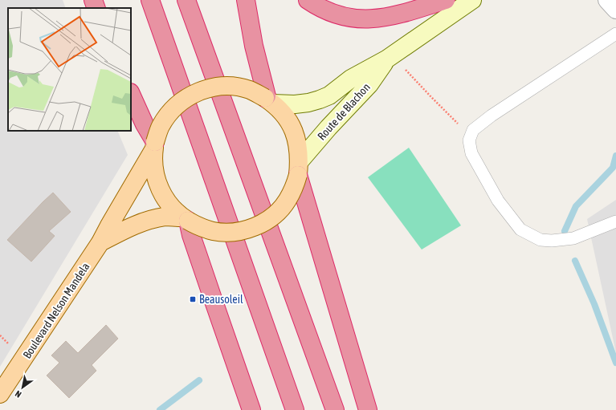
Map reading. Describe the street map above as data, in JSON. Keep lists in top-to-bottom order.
{
  "streets": {
    "main road": ["Boulevard Nelson Mandela"],
    "street": ["Route de Blachon"]
  },
  "places": {
    "transit": ["Beausoleil"]
  },
  "north": "bottom left"
}
